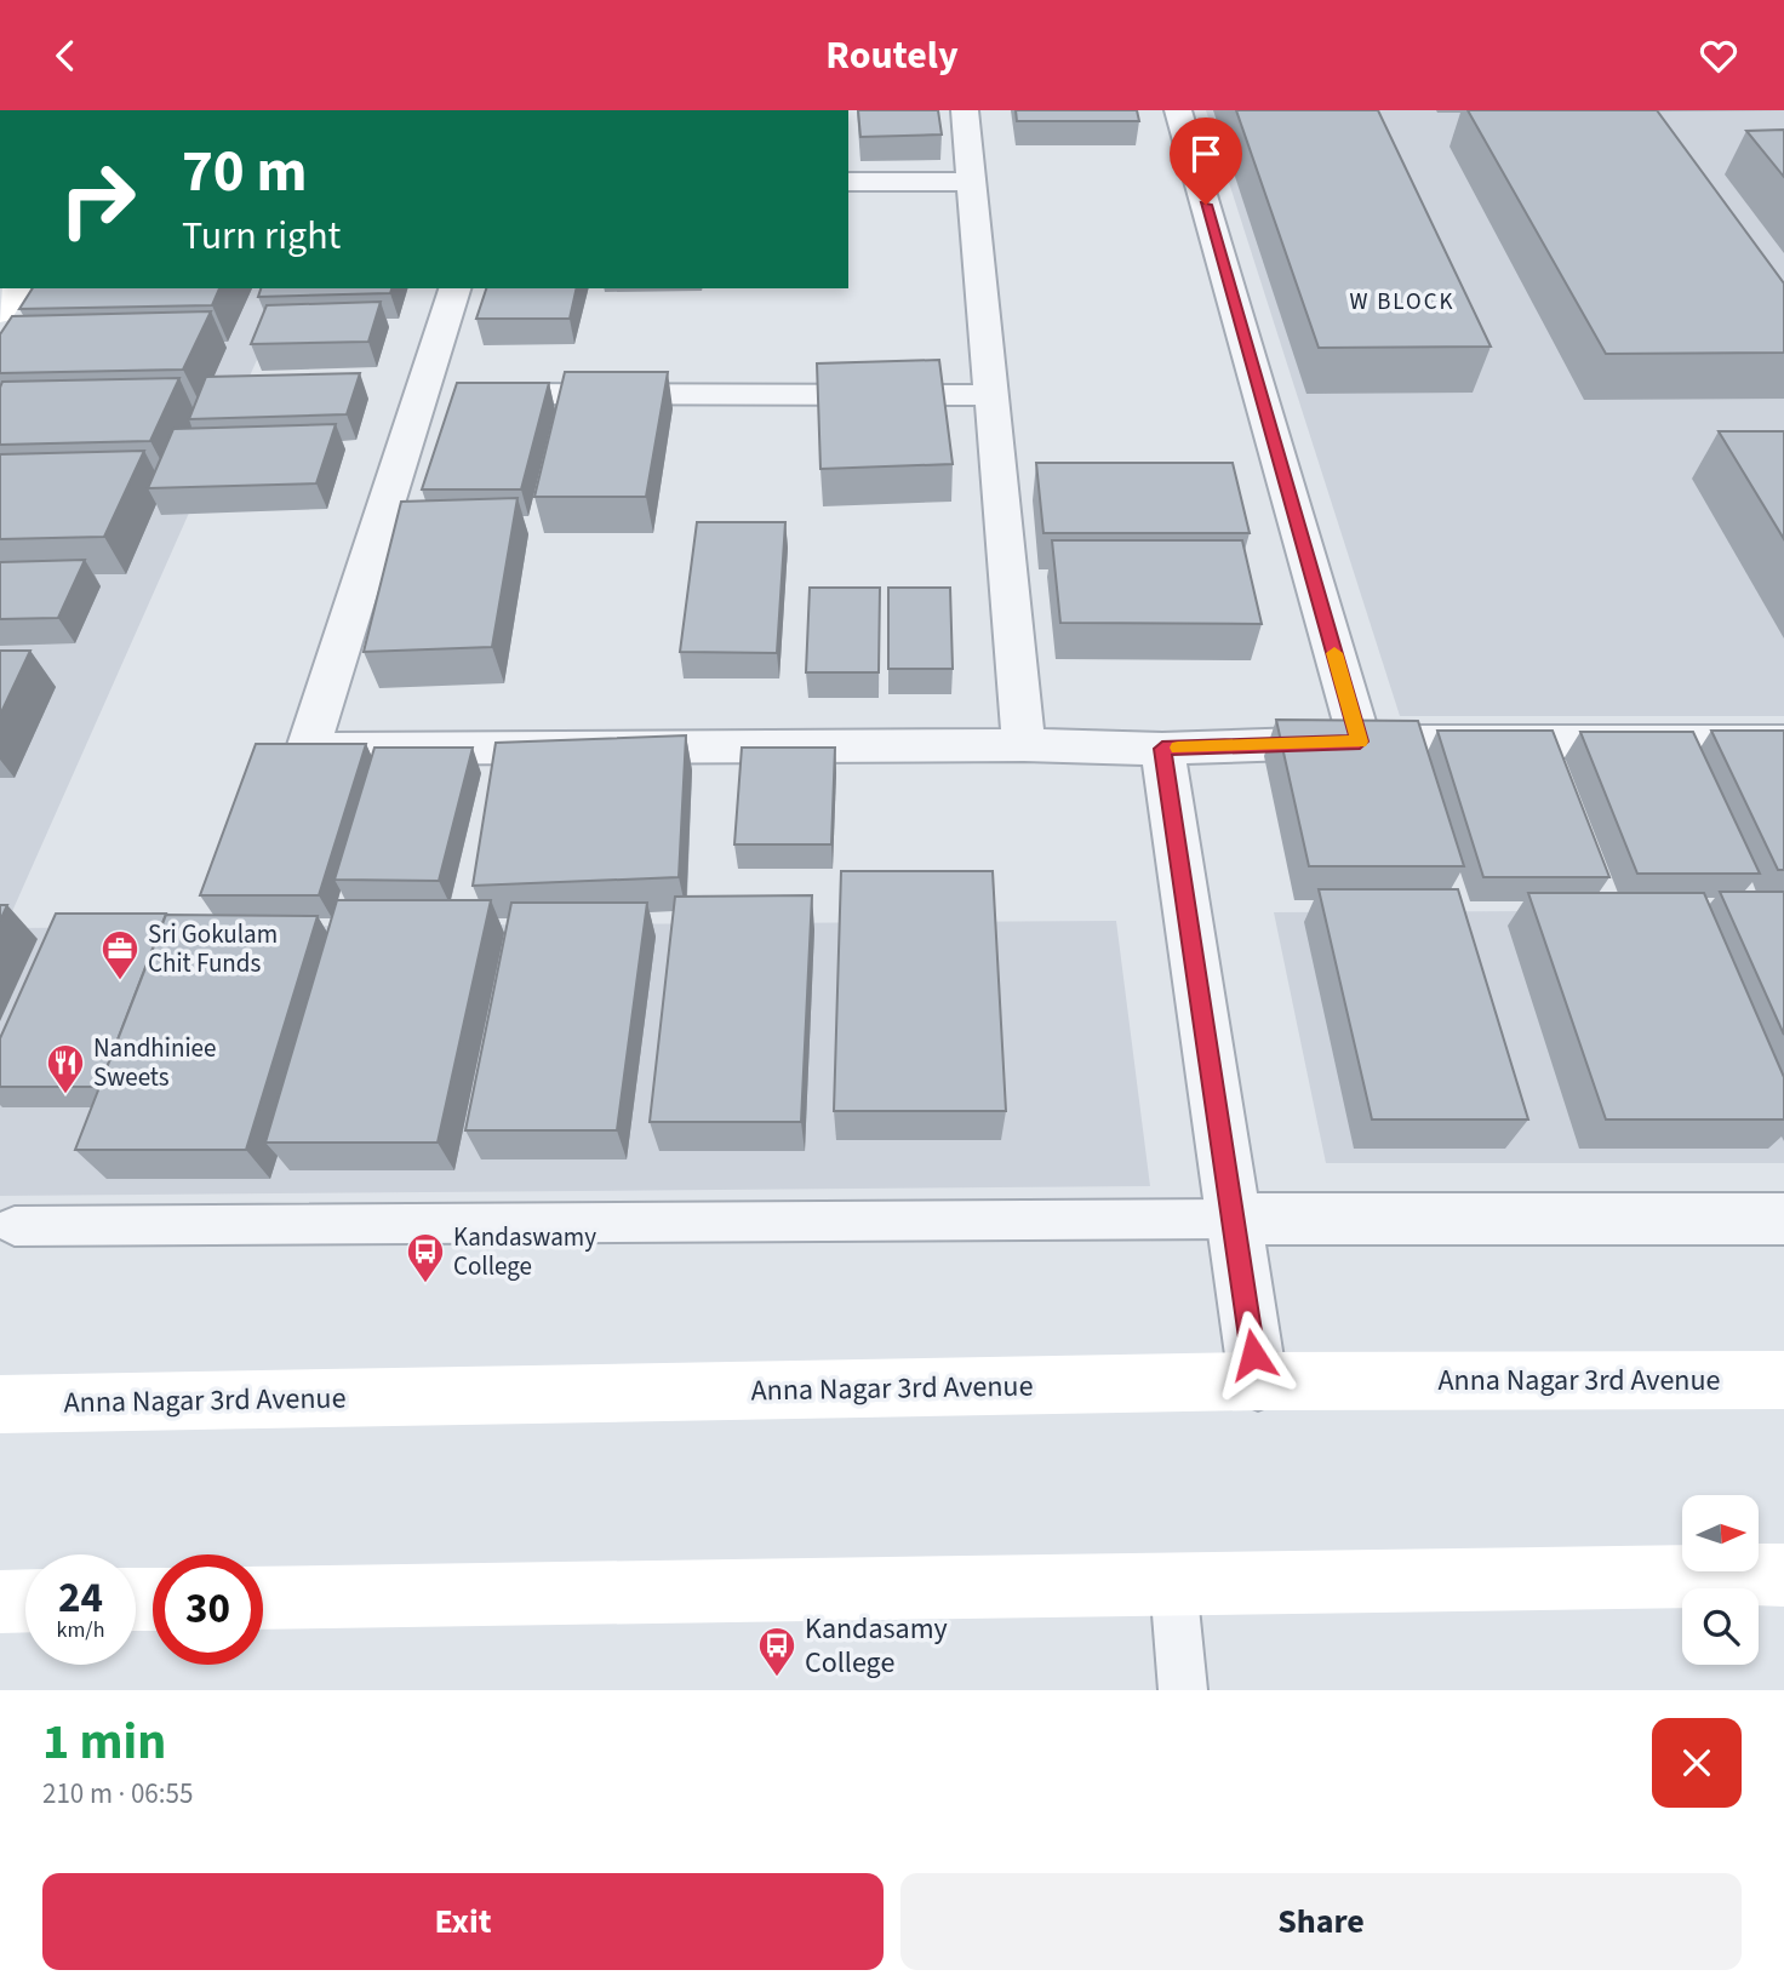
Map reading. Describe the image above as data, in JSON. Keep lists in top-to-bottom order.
{
  "streets": {
    "main road": ["Anna Nagar 3rd Avenue"]
  },
  "districts": ["W BLOCK"],
  "places": {
    "office": ["Sri Gokulam Chit Funds"],
    "restaurant": ["Nandhiniee Sweets"],
    "bus stop": ["Kandaswamy College", "Kandasamy College"]
  },
  "north": "right",
  "page": {
    "header": "Routely",
    "turn": ["70 m", "Turn right"],
    "speed": "24 km/h",
    "limit": "30",
    "heading": ["1 min", "210 m · 06:55"],
    "buttons": ["Exit", "Share"]
  }
}
